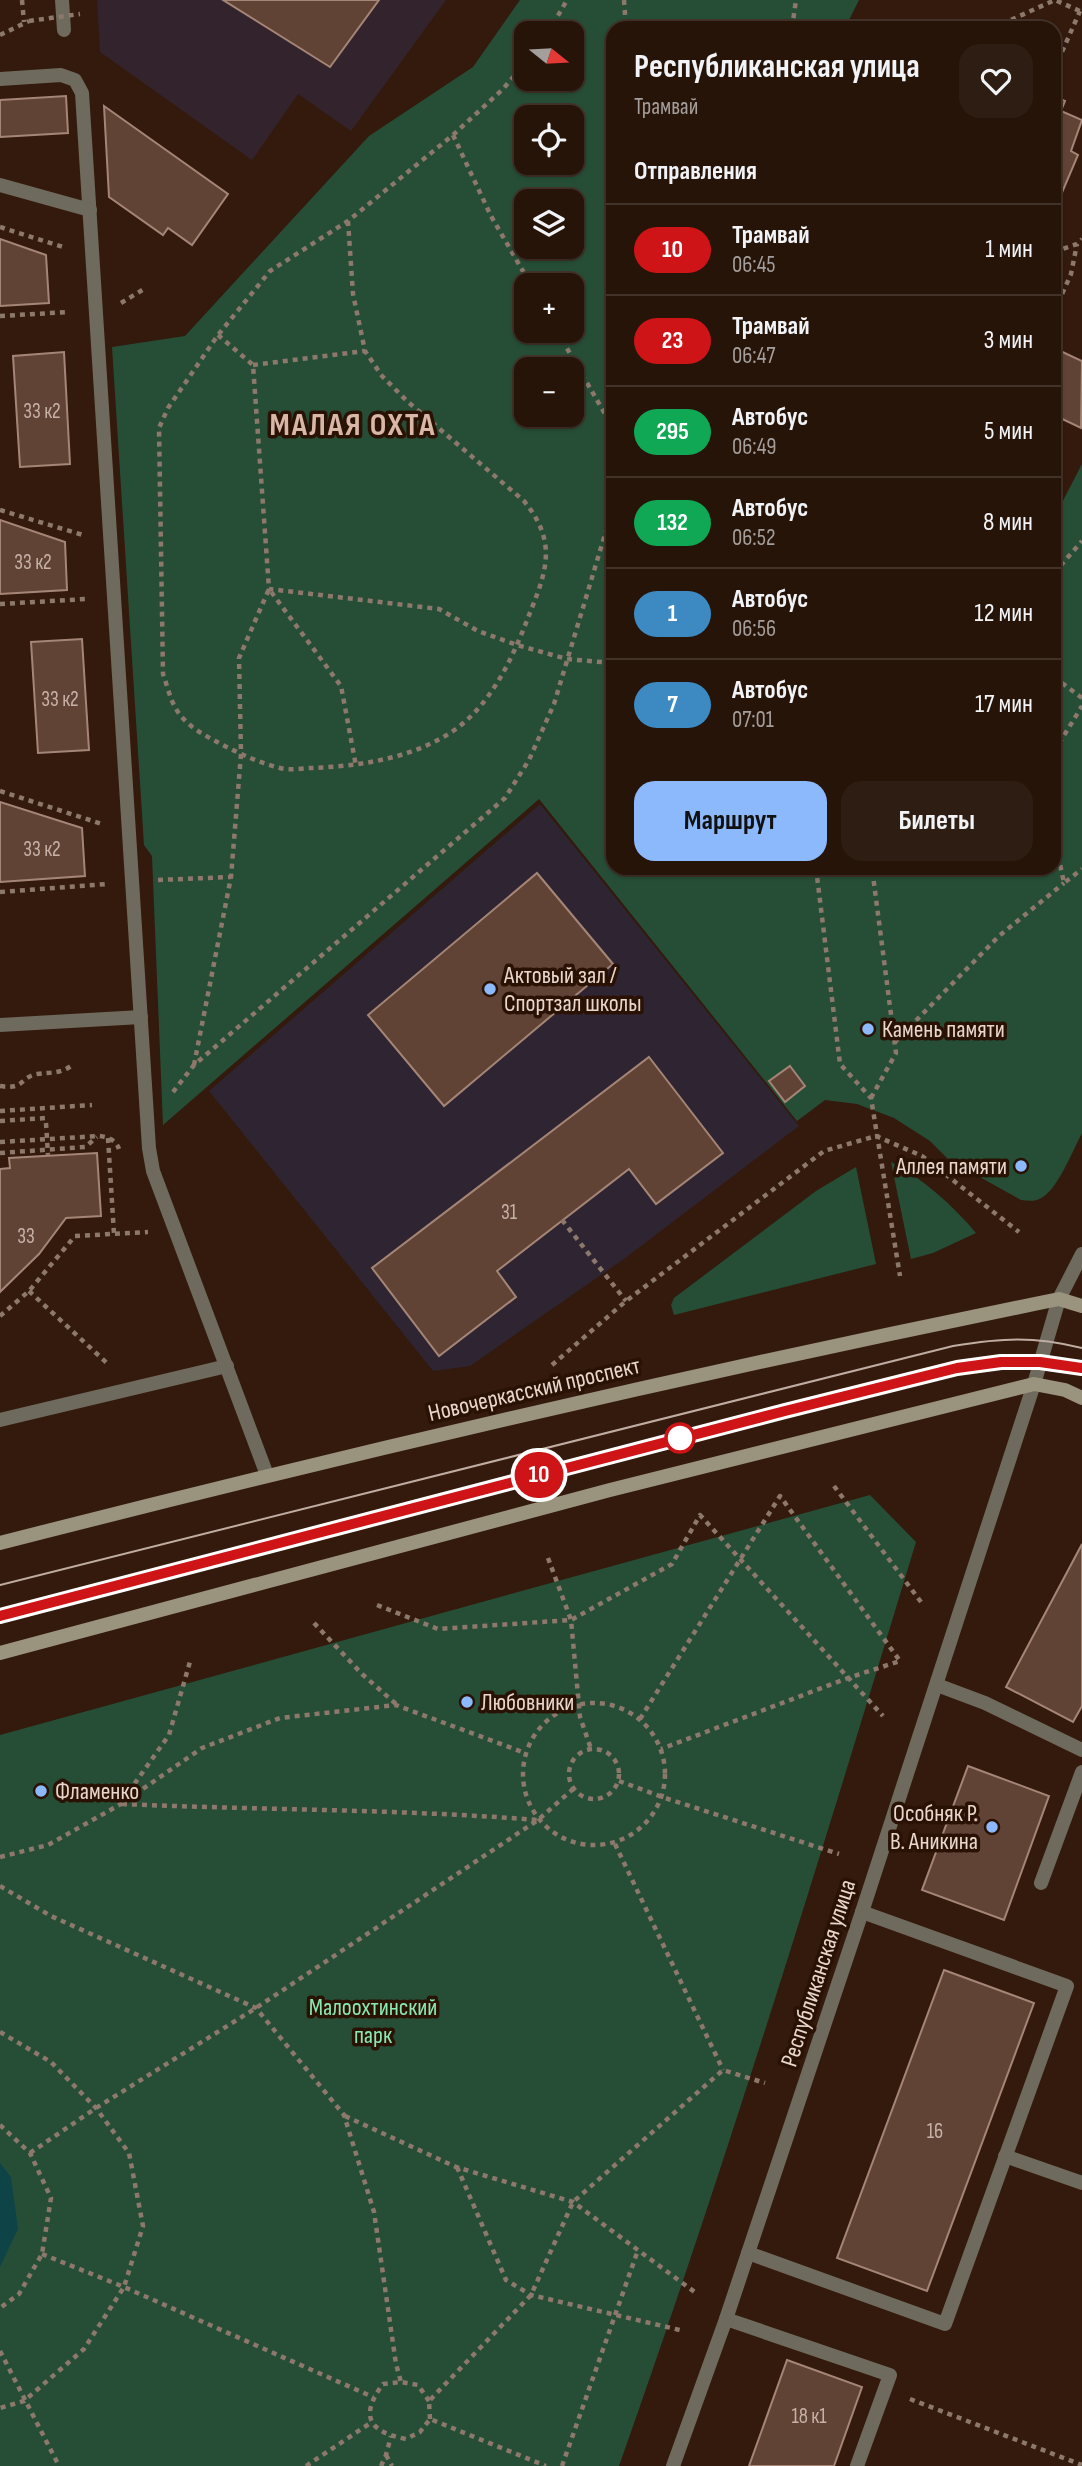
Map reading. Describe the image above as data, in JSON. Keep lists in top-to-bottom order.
{
  "streets": {
    "main road": ["Новочеркасский проспект"],
    "street": ["Республиканская улица"]
  },
  "crossings": [
    ["Новочеркасский проспект", "Республиканская улица"]
  ],
  "districts": ["МАЛАЯ ОХТА"],
  "parks": ["Малоохтинский парк"],
  "places": [
    "Актовый зал / Спортзал школы",
    "Камень памяти",
    "Аллея памяти",
    "Любовники",
    "Фламенко",
    "Особняк Р. В. Аникина"
  ],
  "lines": ["tram line 10"],
  "house_numbers": [
    "33 к2",
    "33 к2",
    "33 к2",
    "33 к2",
    "31",
    "33",
    "16",
    "18 к1"
  ],
  "north": "right",
  "page": {
    "on_map": "10",
    "map_buttons": ["+", "−"],
    "heading": [
      ["Республиканская улица", "Трамвай"],
      "Отправления"
    ],
    "list": [
      {
        "mark": "10",
        "name": "Трамвай",
        "note": "06:45",
        "value": "1 мин"
      },
      {
        "mark": "23",
        "name": "Трамвай",
        "note": "06:47",
        "value": "3 мин"
      },
      {
        "mark": "295",
        "name": "Автобус",
        "note": "06:49",
        "value": "5 мин"
      },
      {
        "mark": "132",
        "name": "Автобус",
        "note": "06:52",
        "value": "8 мин"
      },
      {
        "mark": "1",
        "name": "Автобус",
        "note": "06:56",
        "value": "12 мин"
      },
      {
        "mark": "7",
        "name": "Автобус",
        "note": "07:01",
        "value": "17 мин"
      }
    ],
    "buttons": ["Маршрут", "Билеты"]
  }
}
